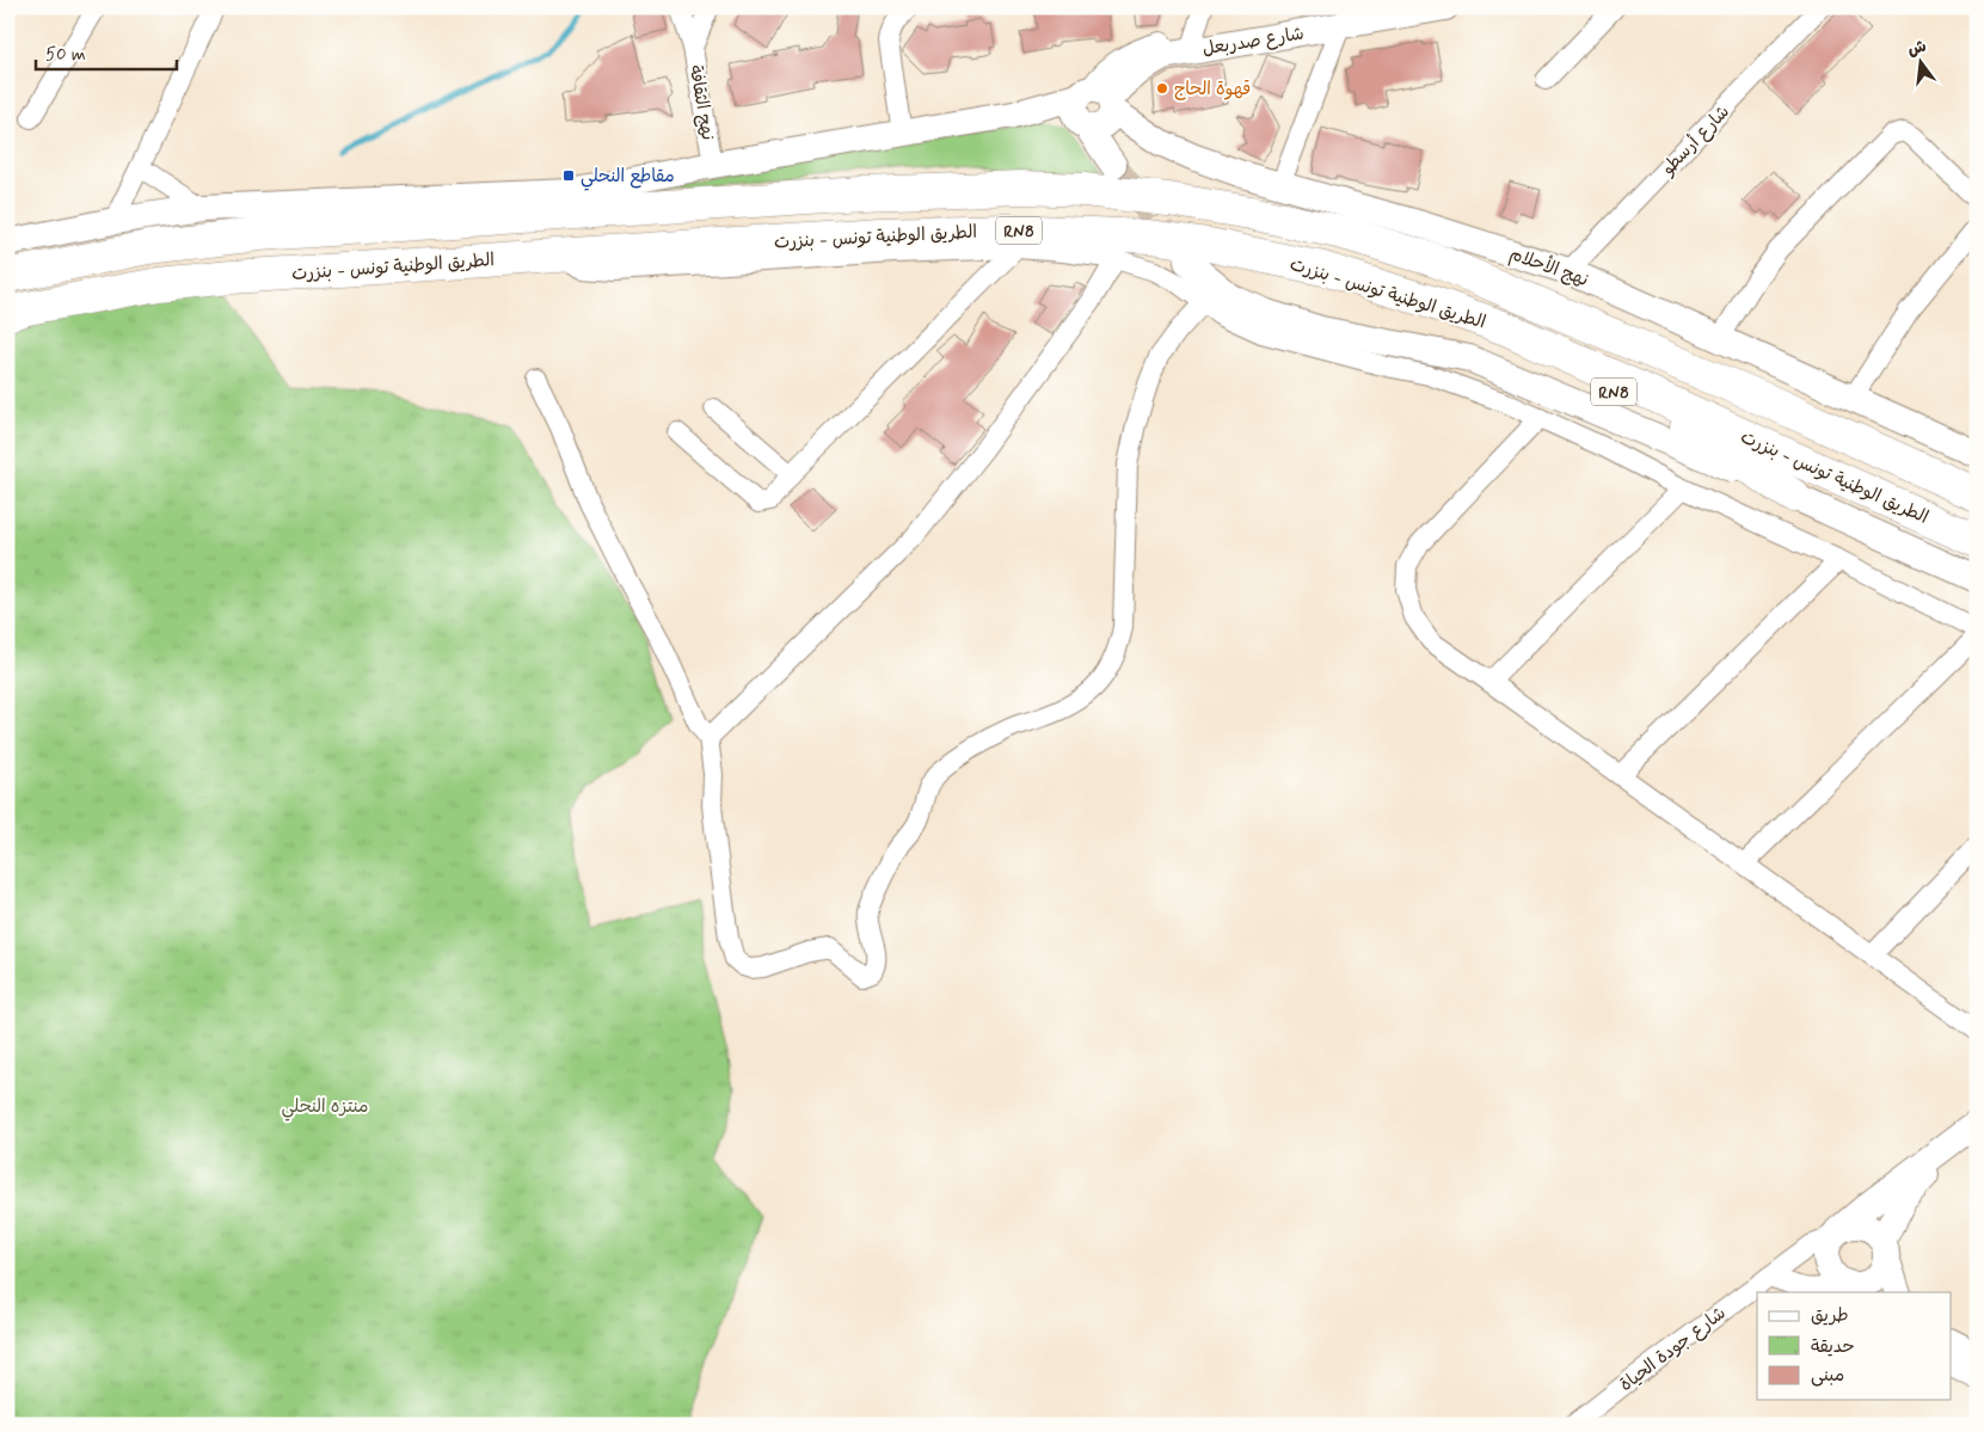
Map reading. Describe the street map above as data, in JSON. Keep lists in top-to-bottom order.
{
  "streets": {
    "highway": ["RN8", "الطريق الوطنية تونس - بنزرت"],
    "street": [
      "شارع صدربعل",
      "نهج الثقافة",
      "شارع أرسطو",
      "نهج الأحلام",
      "شارع جودة الحياة"
    ]
  },
  "crossings": [
    ["شارع صدربعل", "نهج الأحلام"],
    ["شارع أرسطو", "نهج الأحلام"],
    ["RN8", "الطريق الوطنية تونس - بنزرت"]
  ],
  "parks": ["منتزه النحلي"],
  "places": {
    "other": ["قهوة الحاج"],
    "transit": ["مقاطع النحلي"]
  },
  "legend": ["طريق", "حديقة", "مبنى"],
  "scale_bar": "50 m",
  "north": "top"
}
